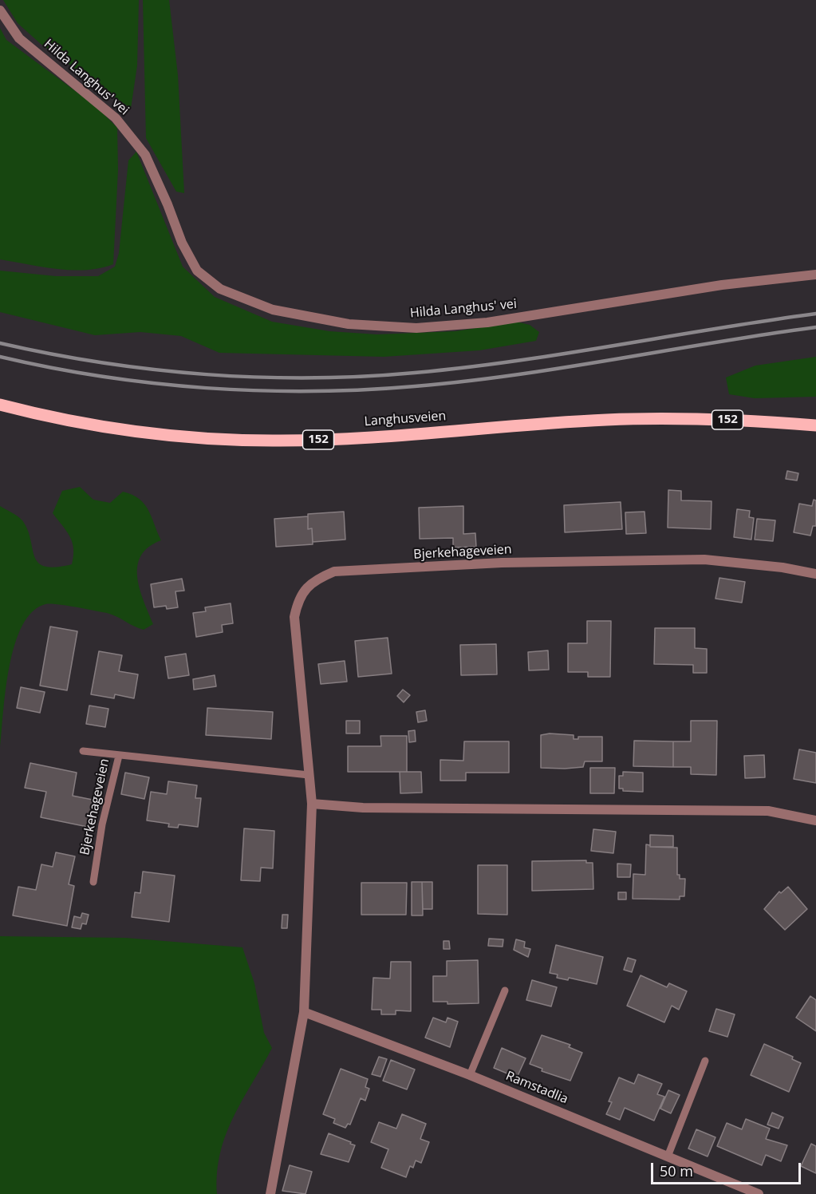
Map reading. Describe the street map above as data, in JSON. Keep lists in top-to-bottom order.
{
  "streets": {
    "main road": ["Langhusveien", "152"],
    "street": ["Hilda Langhus' vei", "Bjerkehageveien", "Ramstadlia"]
  },
  "crossings": [
    ["Bjerkehageveien", "Ramstadlia"]
  ],
  "scale_bar": "50 m"
}
